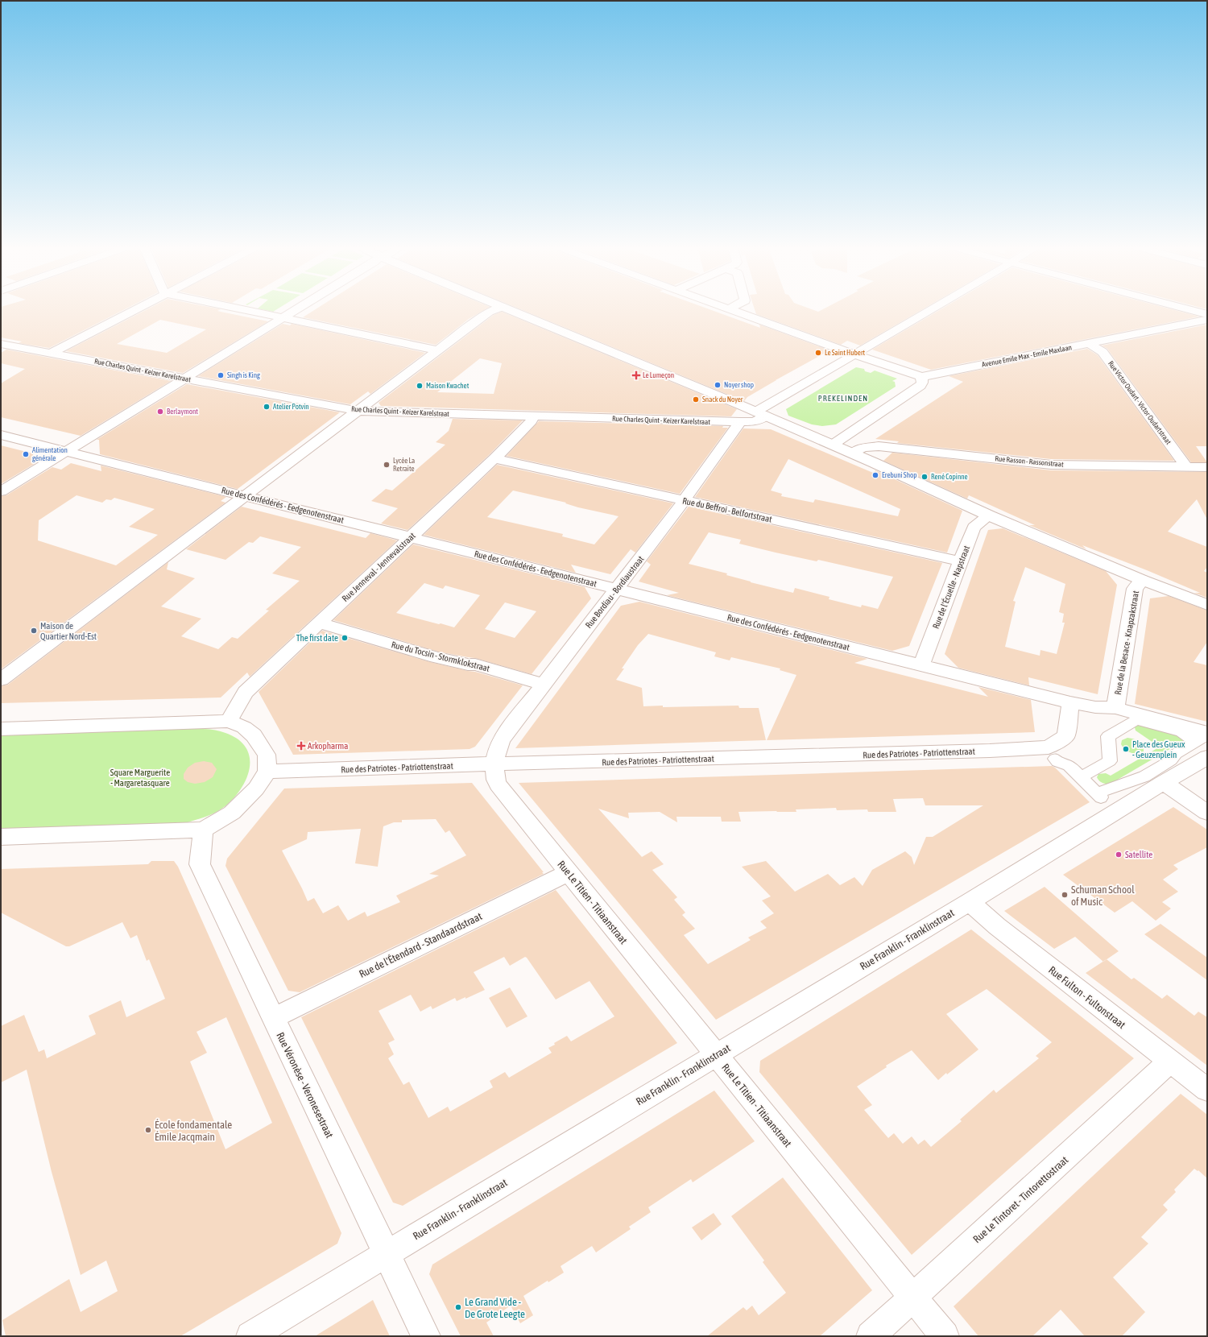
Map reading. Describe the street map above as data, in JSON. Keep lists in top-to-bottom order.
{
  "streets": {
    "street": [
      "Avenue Emile Max - Emile Maxlaan",
      "Rue Charles Quint - Keizer Karelstraat",
      "Rue Victor Oudart - Victor Oudartstraat",
      "Rue Rasson - Rassonstraat",
      "Rue des Confédérés - Eedgenotenstraat",
      "Rue du Beffroi - Belfortstraat",
      "Rue Jenneval - Jennevalstraat",
      "Rue de l'Écuelle - Napstraat",
      "Rue Bordiau - Bordiaustraat",
      "Rue de la Besace - Knapzakstraat",
      "Rue du Tocsin - Stormklokstraat",
      "Rue des Patriotes - Patriottenstraat",
      "Rue Le Titien - Titiaanstraat",
      "Rue Franklin - Franklinstraat",
      "Rue de l'Étendard - Standaardstraat",
      "Rue Fulton - Fultonstraat",
      "Rue Véronèse - Veronesestraat",
      "Rue Le Tintoret - Tintorettostraat"
    ]
  },
  "crossings": [
    ["Avenue Emile Max - Emile Maxlaan", "Rue Victor Oudart - Victor Oudartstraat"],
    ["Rue Charles Quint - Keizer Karelstraat", "Rue Jenneval - Jennevalstraat"],
    ["Rue Charles Quint - Keizer Karelstraat", "Rue Bordiau - Bordiaustraat"],
    ["Rue Victor Oudart - Victor Oudartstraat", "Rue Rasson - Rassonstraat"],
    ["Rue des Confédérés - Eedgenotenstraat", "Rue Jenneval - Jennevalstraat"],
    ["Rue des Confédérés - Eedgenotenstraat", "Rue de l'Écuelle - Napstraat"],
    ["Rue des Confédérés - Eedgenotenstraat", "Rue Bordiau - Bordiaustraat"],
    ["Rue du Beffroi - Belfortstraat", "Rue Jenneval - Jennevalstraat"],
    ["Rue du Beffroi - Belfortstraat", "Rue de l'Écuelle - Napstraat"],
    ["Rue du Beffroi - Belfortstraat", "Rue Bordiau - Bordiaustraat"],
    ["Rue Jenneval - Jennevalstraat", "Rue du Tocsin - Stormklokstraat"],
    ["Rue Bordiau - Bordiaustraat", "Rue du Tocsin - Stormklokstraat"],
    ["Rue Bordiau - Bordiaustraat", "Rue des Patriotes - Patriottenstraat"],
    ["Rue Bordiau - Bordiaustraat", "Rue Le Titien - Titiaanstraat"],
    ["Rue des Patriotes - Patriottenstraat", "Rue Le Titien - Titiaanstraat"],
    ["Rue Le Titien - Titiaanstraat", "Rue Franklin - Franklinstraat"],
    ["Rue Le Titien - Titiaanstraat", "Rue de l'Étendard - Standaardstraat"],
    ["Rue Le Titien - Titiaanstraat", "Rue Le Tintoret - Tintorettostraat"],
    ["Rue Franklin - Franklinstraat", "Rue Fulton - Fultonstraat"],
    ["Rue Franklin - Franklinstraat", "Rue Véronèse - Veronesestraat"],
    ["Rue de l'Étendard - Standaardstraat", "Rue Véronèse - Veronesestraat"],
    ["Rue Fulton - Fultonstraat", "Rue Le Tintoret - Tintorettostraat"]
  ],
  "districts": ["PREKELINDEN"],
  "parks": ["Square Marguerite - Margaretasquare"],
  "places": {
    "other": [
      "Le Saint Hubert",
      "Singh is King",
      "Noyer shop",
      "Maison Kwachet",
      "Snack du Noyer",
      "Atelier Potvin",
      "Berlaymont",
      "Alimentation générale",
      "Lycée La Retraite",
      "Erebuni Shop",
      "René Copinne",
      "Maison de Quartier Nord-Est",
      "The first date",
      "Place des Gueux - Geuzenplein",
      "Satellite",
      "Schuman School of Music",
      "École fondamentale Émile Jacqmain",
      "Le Grand Vide - De Grote Leegte"
    ],
    "health": ["Le Lumeçon", "Arkopharma"]
  }
}
